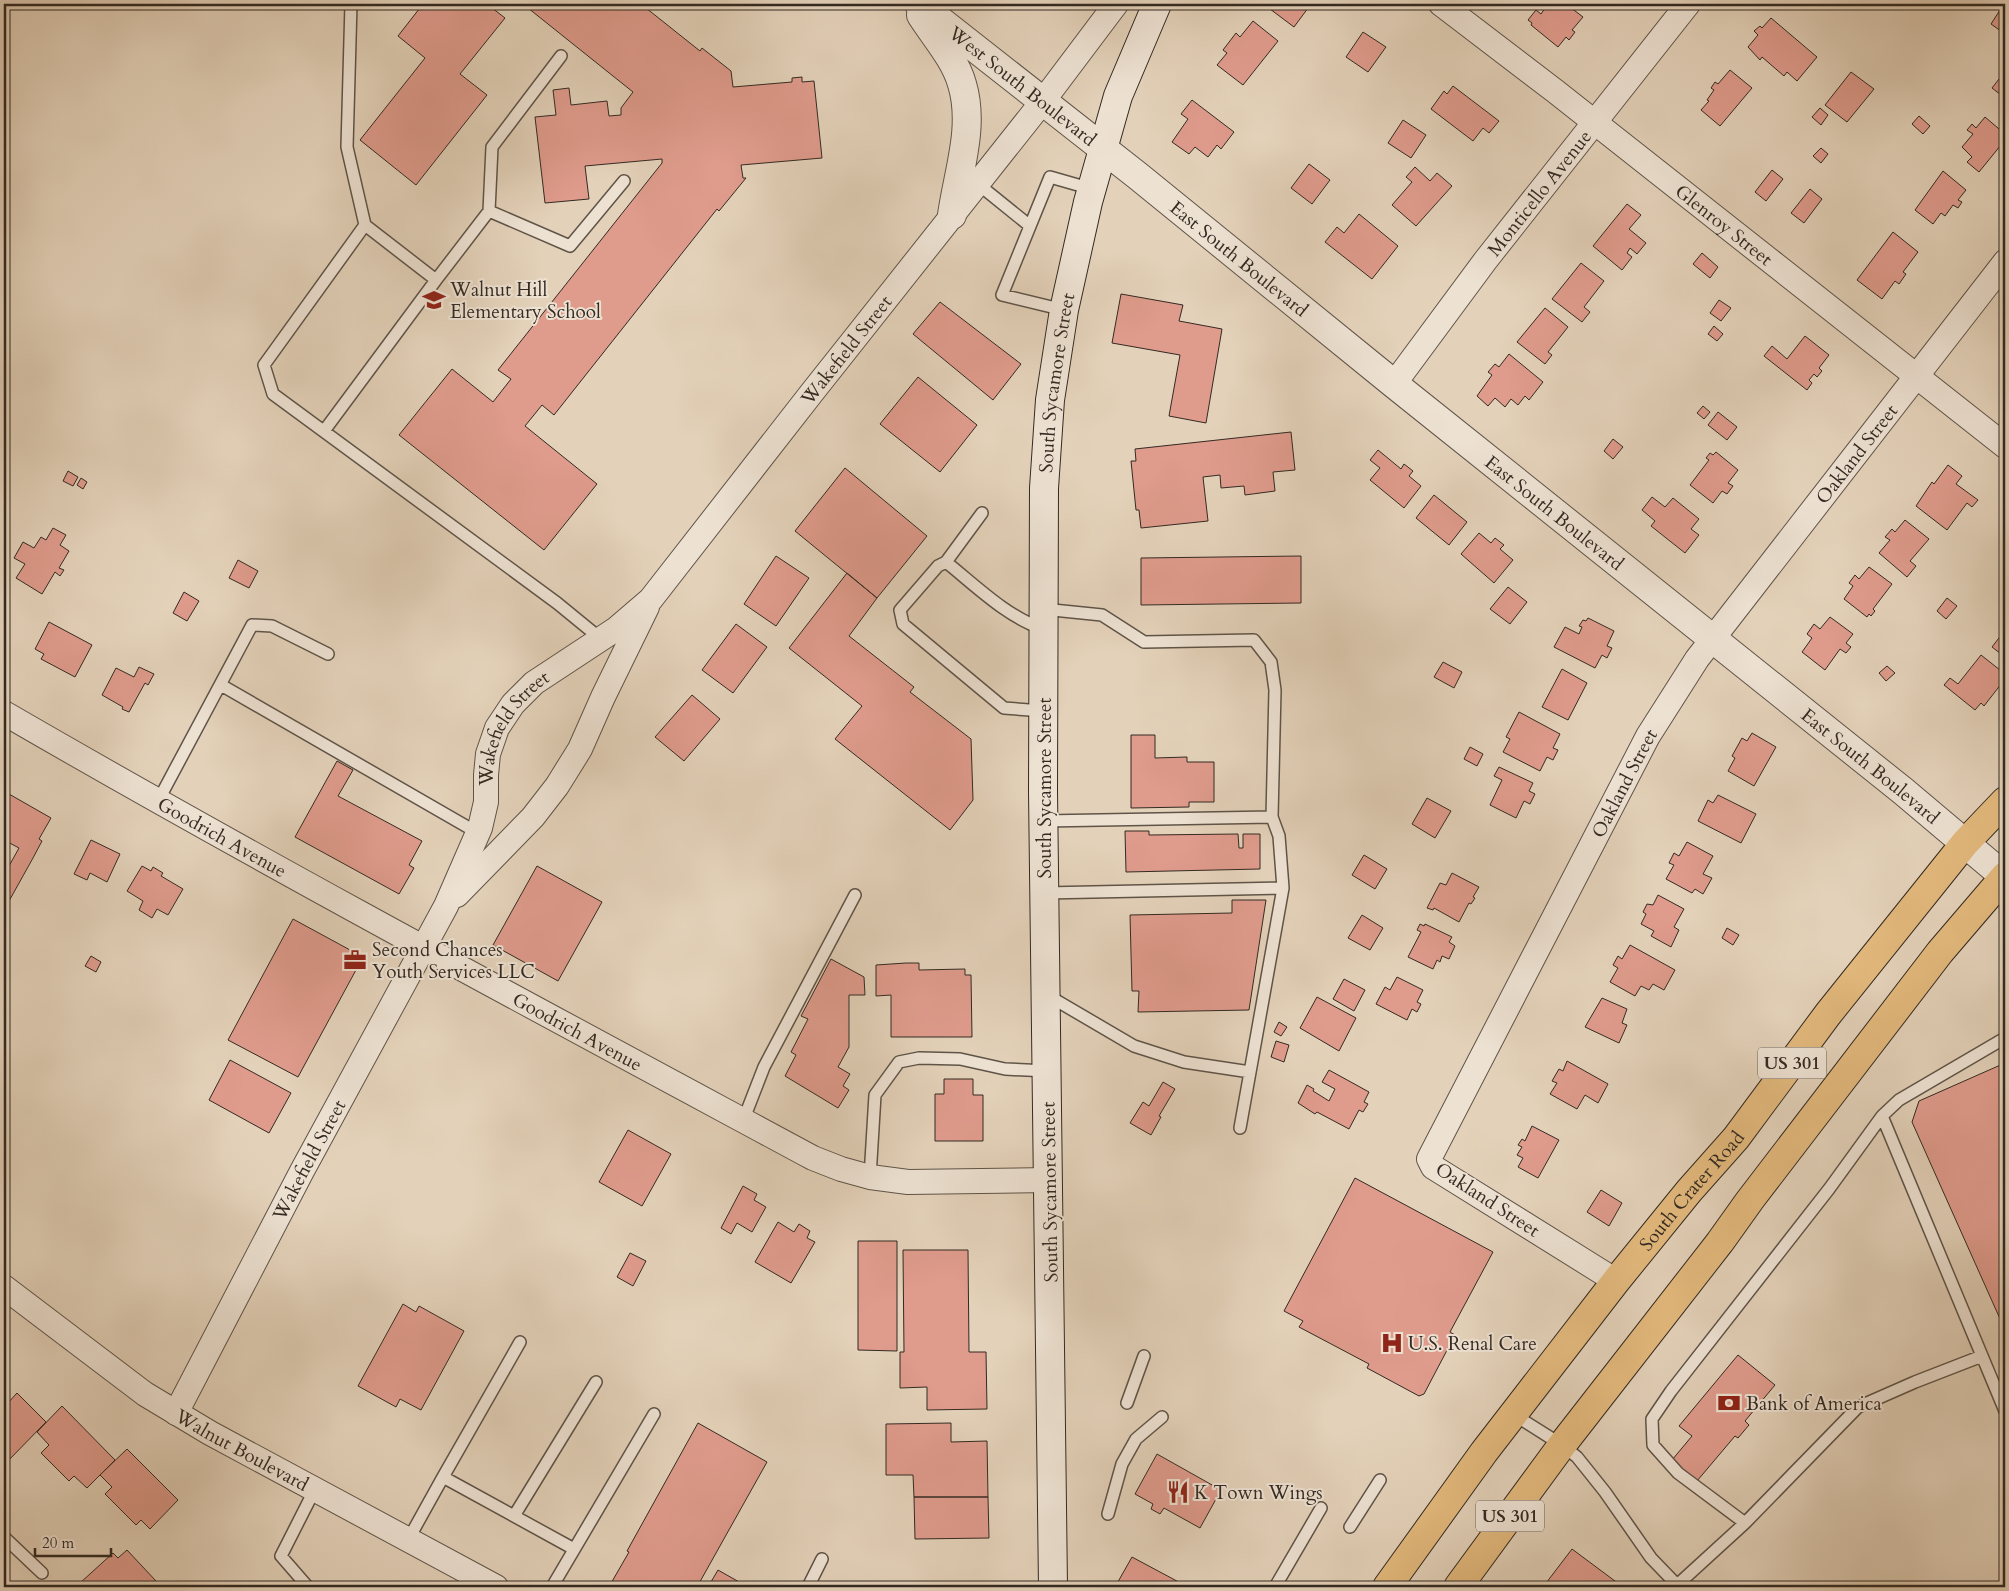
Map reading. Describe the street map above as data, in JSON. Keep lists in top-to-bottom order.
{
  "streets": {
    "main road": ["US 301", "South Crater Road"],
    "street": [
      "West South Boulevard",
      "Monticello Avenue",
      "Glenroy Street",
      "East South Boulevard",
      "Wakefield Street",
      "South Sycamore Street",
      "Oakland Street",
      "Goodrich Avenue",
      "Walnut Boulevard"
    ]
  },
  "crossings": [
    ["West South Boulevard", "East South Boulevard"],
    ["West South Boulevard", "Wakefield Street"],
    ["West South Boulevard", "South Sycamore Street"],
    ["Monticello Avenue", "Glenroy Street"],
    ["Monticello Avenue", "East South Boulevard"],
    ["Glenroy Street", "Oakland Street"],
    ["East South Boulevard", "South Sycamore Street"],
    ["East South Boulevard", "Oakland Street"],
    ["East South Boulevard", "US 301"],
    ["East South Boulevard", "South Crater Road"],
    ["Wakefield Street", "Goodrich Avenue"],
    ["Wakefield Street", "Walnut Boulevard"],
    ["South Sycamore Street", "Goodrich Avenue"],
    ["Oakland Street", "South Crater Road"]
  ],
  "places": {
    "school or university": ["Walnut Hill Elementary School"],
    "office": ["Second Chances Youth Services LLC"],
    "hospital": ["U.S. Renal Care"],
    "bank": ["Bank of America"],
    "restaurant": ["K Town Wings"]
  },
  "scale_bar": "20 m"
}
